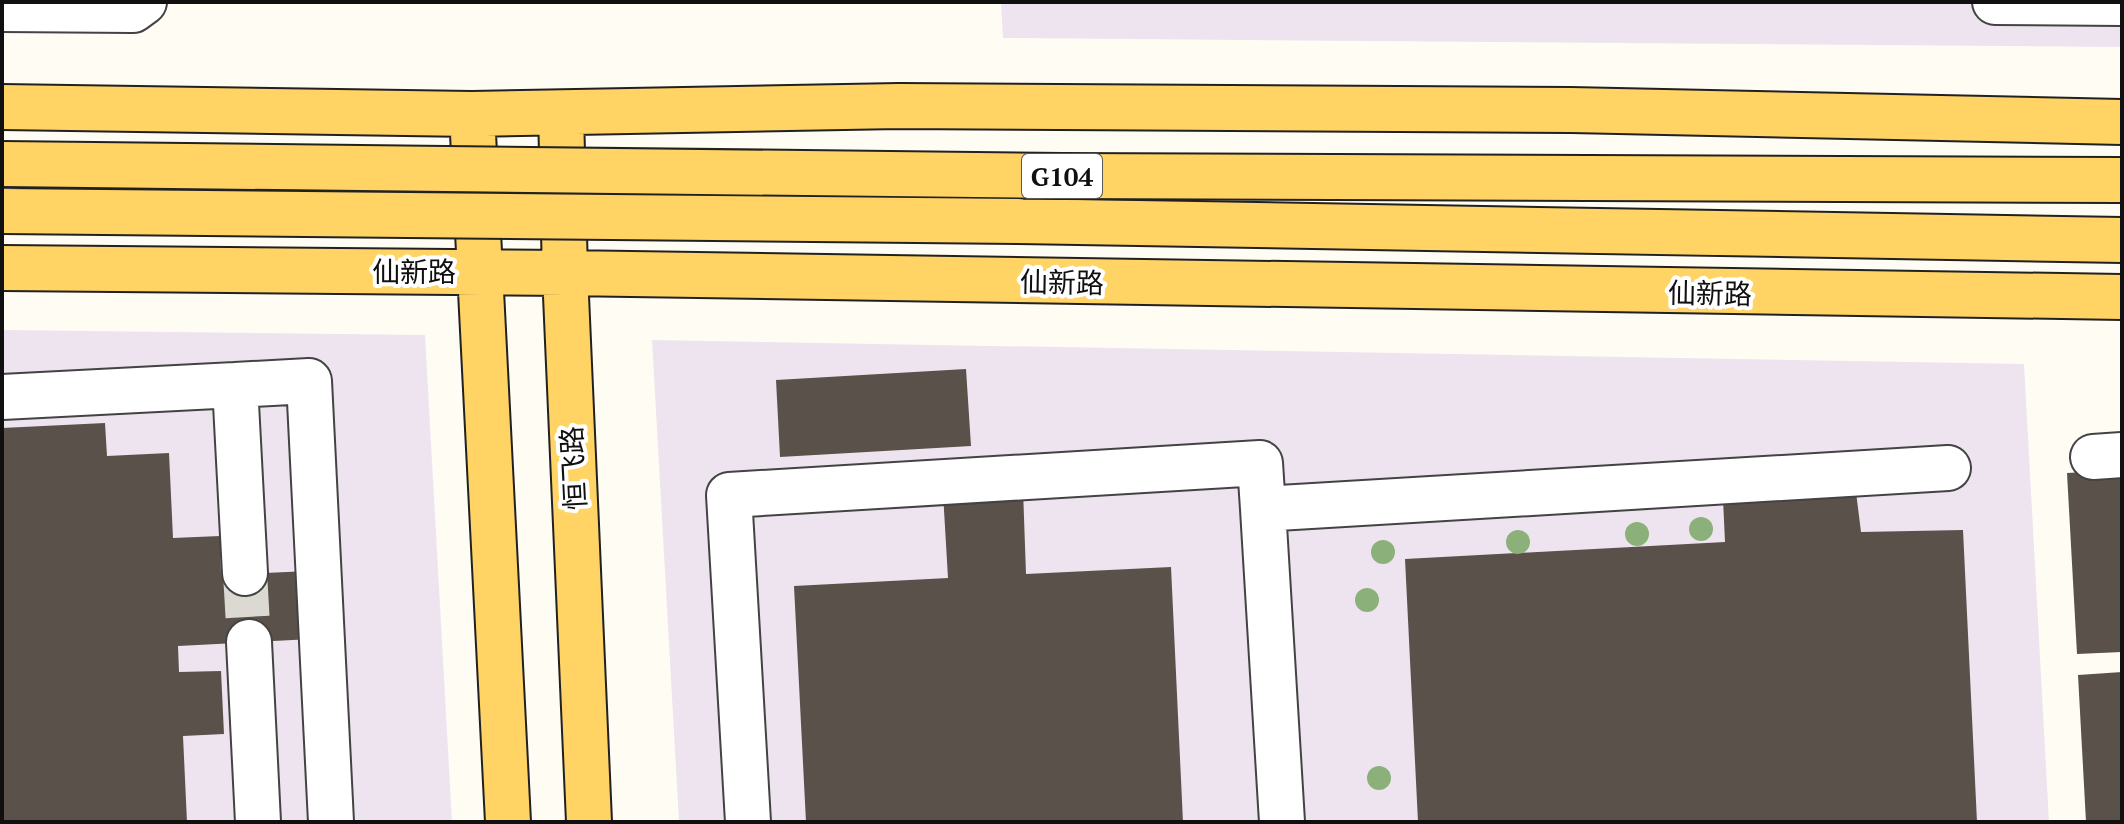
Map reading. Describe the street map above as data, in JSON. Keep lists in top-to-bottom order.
{
  "streets": {
    "main road": ["G104", "仙新路", "恒飞路"]
  },
  "crossings": [
    ["仙新路", "恒飞路"]
  ]
}
